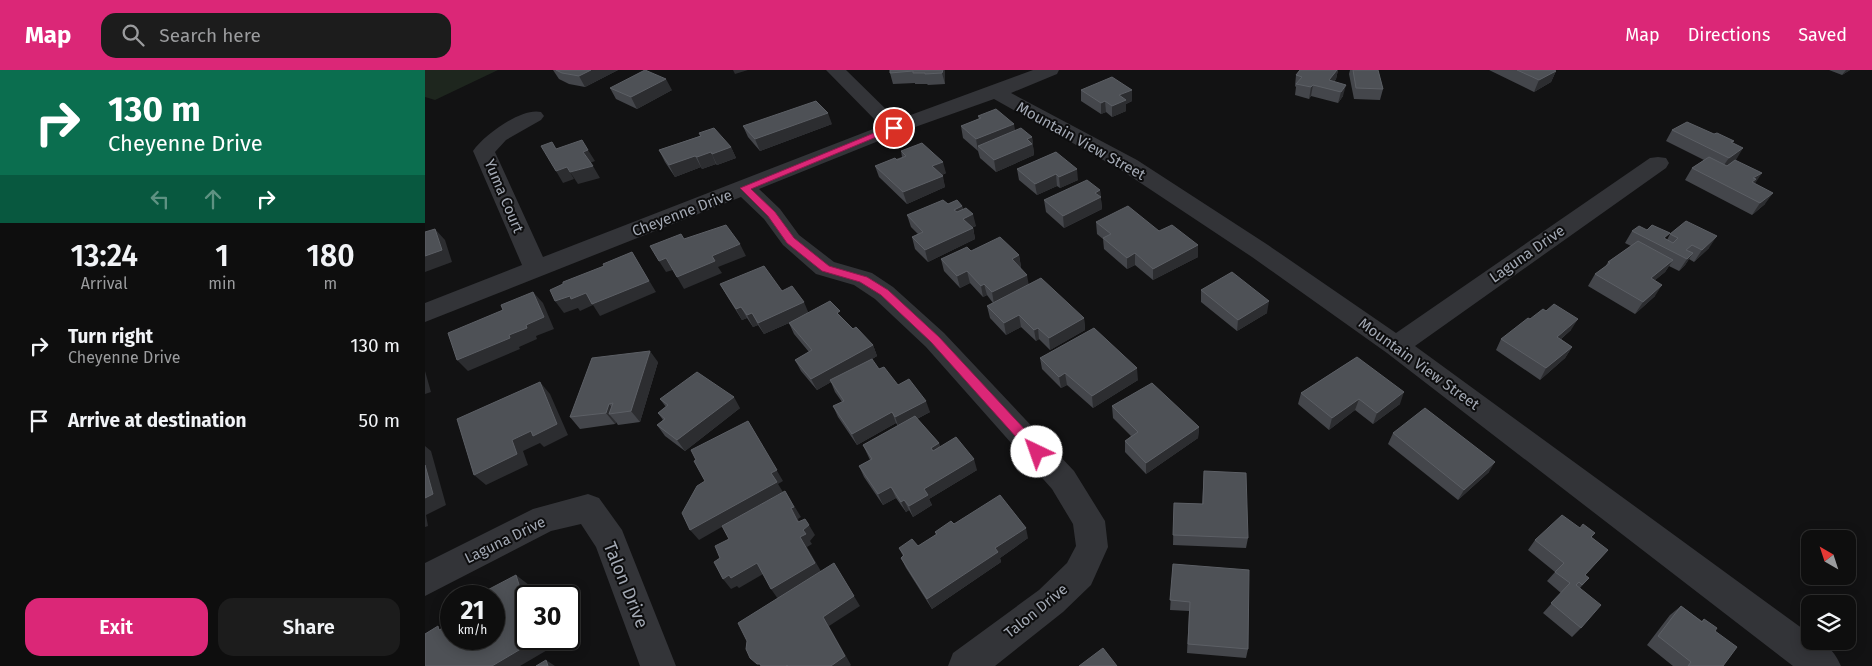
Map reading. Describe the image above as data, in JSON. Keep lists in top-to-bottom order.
{
  "streets": {
    "street": [
      "Mountain View Street",
      "Yuma Court",
      "Cheyenne Drive",
      "Laguna Drive",
      "Talon Drive"
    ]
  },
  "crossings": [
    ["Mountain View Street", "Cheyenne Drive"],
    ["Mountain View Street", "Laguna Drive"],
    ["Yuma Court", "Cheyenne Drive"],
    ["Cheyenne Drive", "Talon Drive"],
    ["Laguna Drive", "Talon Drive"]
  ],
  "north": "top left",
  "page": {
    "header": "Map",
    "search": "Search here",
    "nav": ["Map", "Directions", "Saved"],
    "turn": ["130 m", "Cheyenne Drive"],
    "eta": [
      "13:24",
      "Arrival",
      "1",
      "min",
      "180",
      "m"
    ],
    "list": [
      {
        "name": "Turn right",
        "note": "Cheyenne Drive",
        "value": "130 m"
      },
      {
        "name": "Arrive at destination",
        "value": "50 m"
      }
    ],
    "speed": "21 km/h",
    "limit": "30",
    "buttons": ["Exit", "Share"]
  }
}
